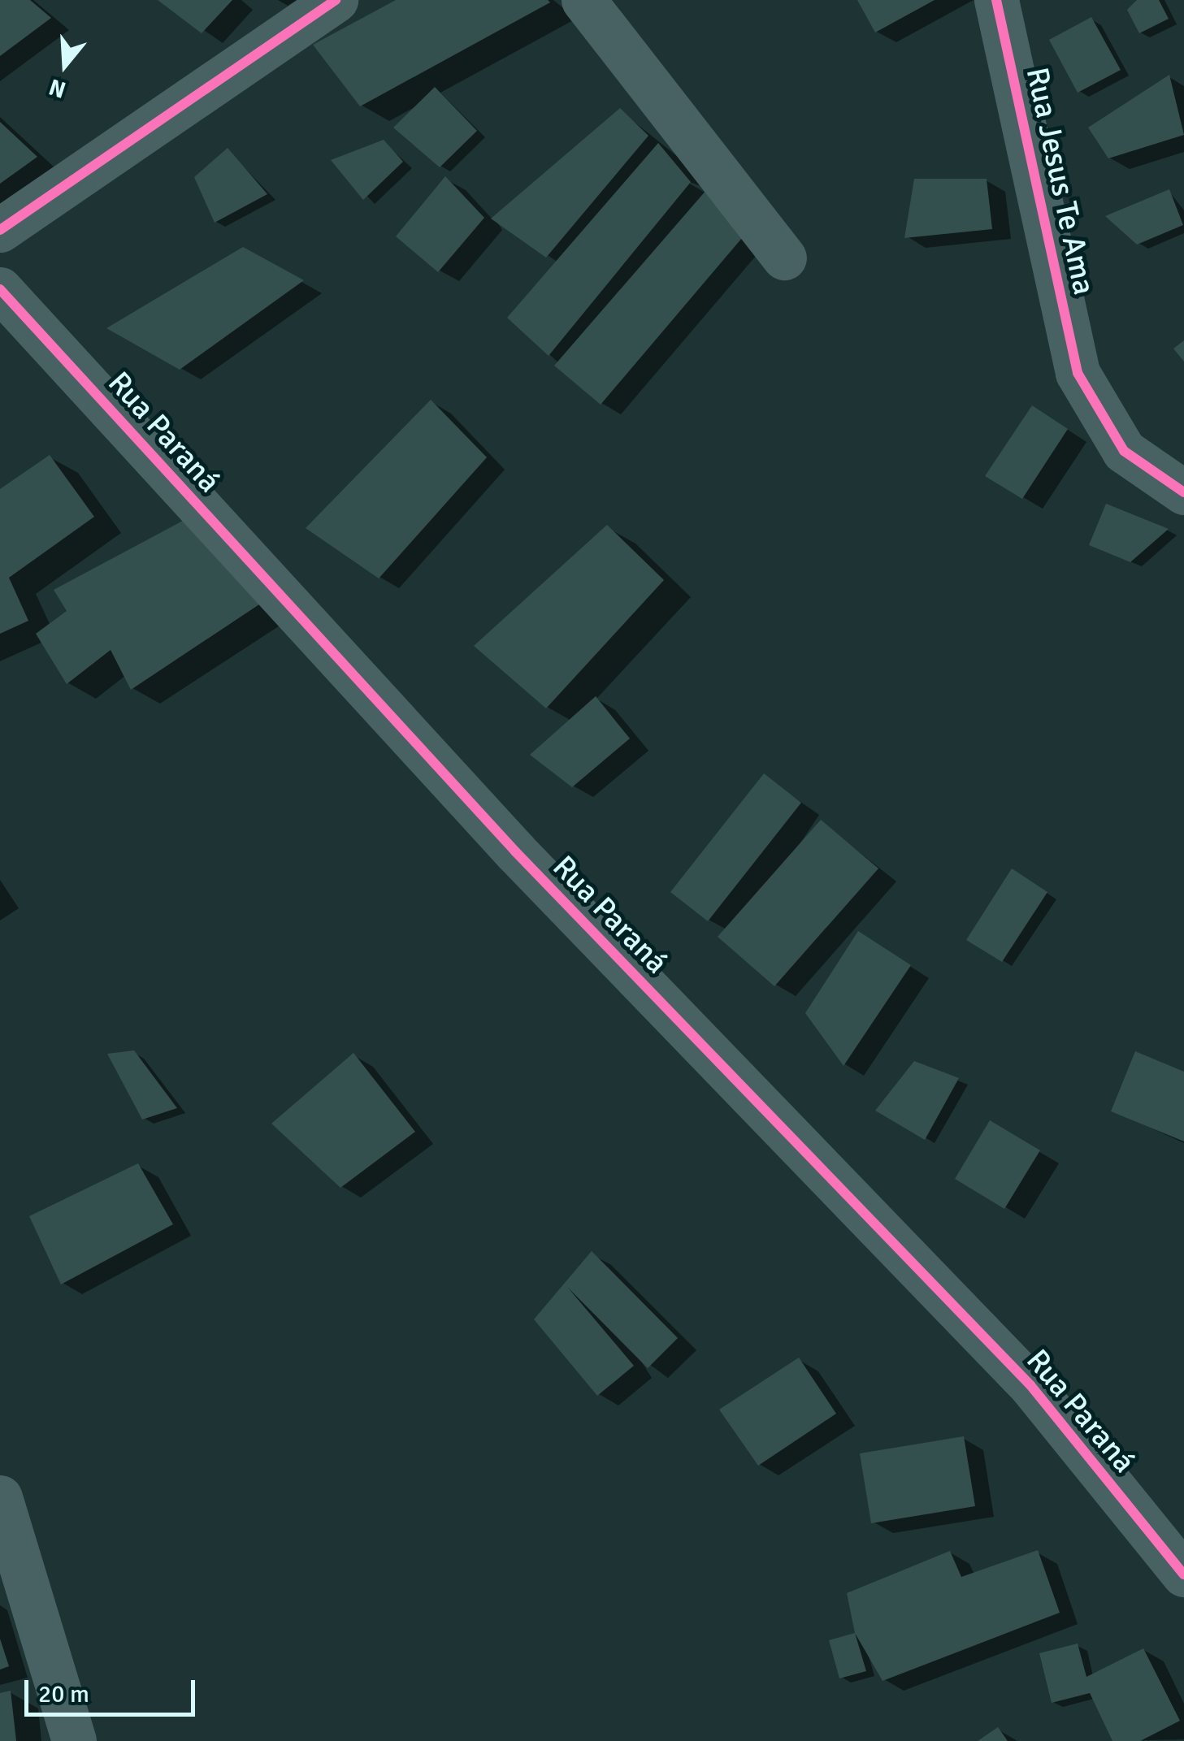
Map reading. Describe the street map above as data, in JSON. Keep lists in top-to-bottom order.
{
  "streets": {
    "street": ["Rua Jesus Te Ama", "Rua Paraná"]
  },
  "scale_bar": "20 m",
  "north": "bottom"
}
